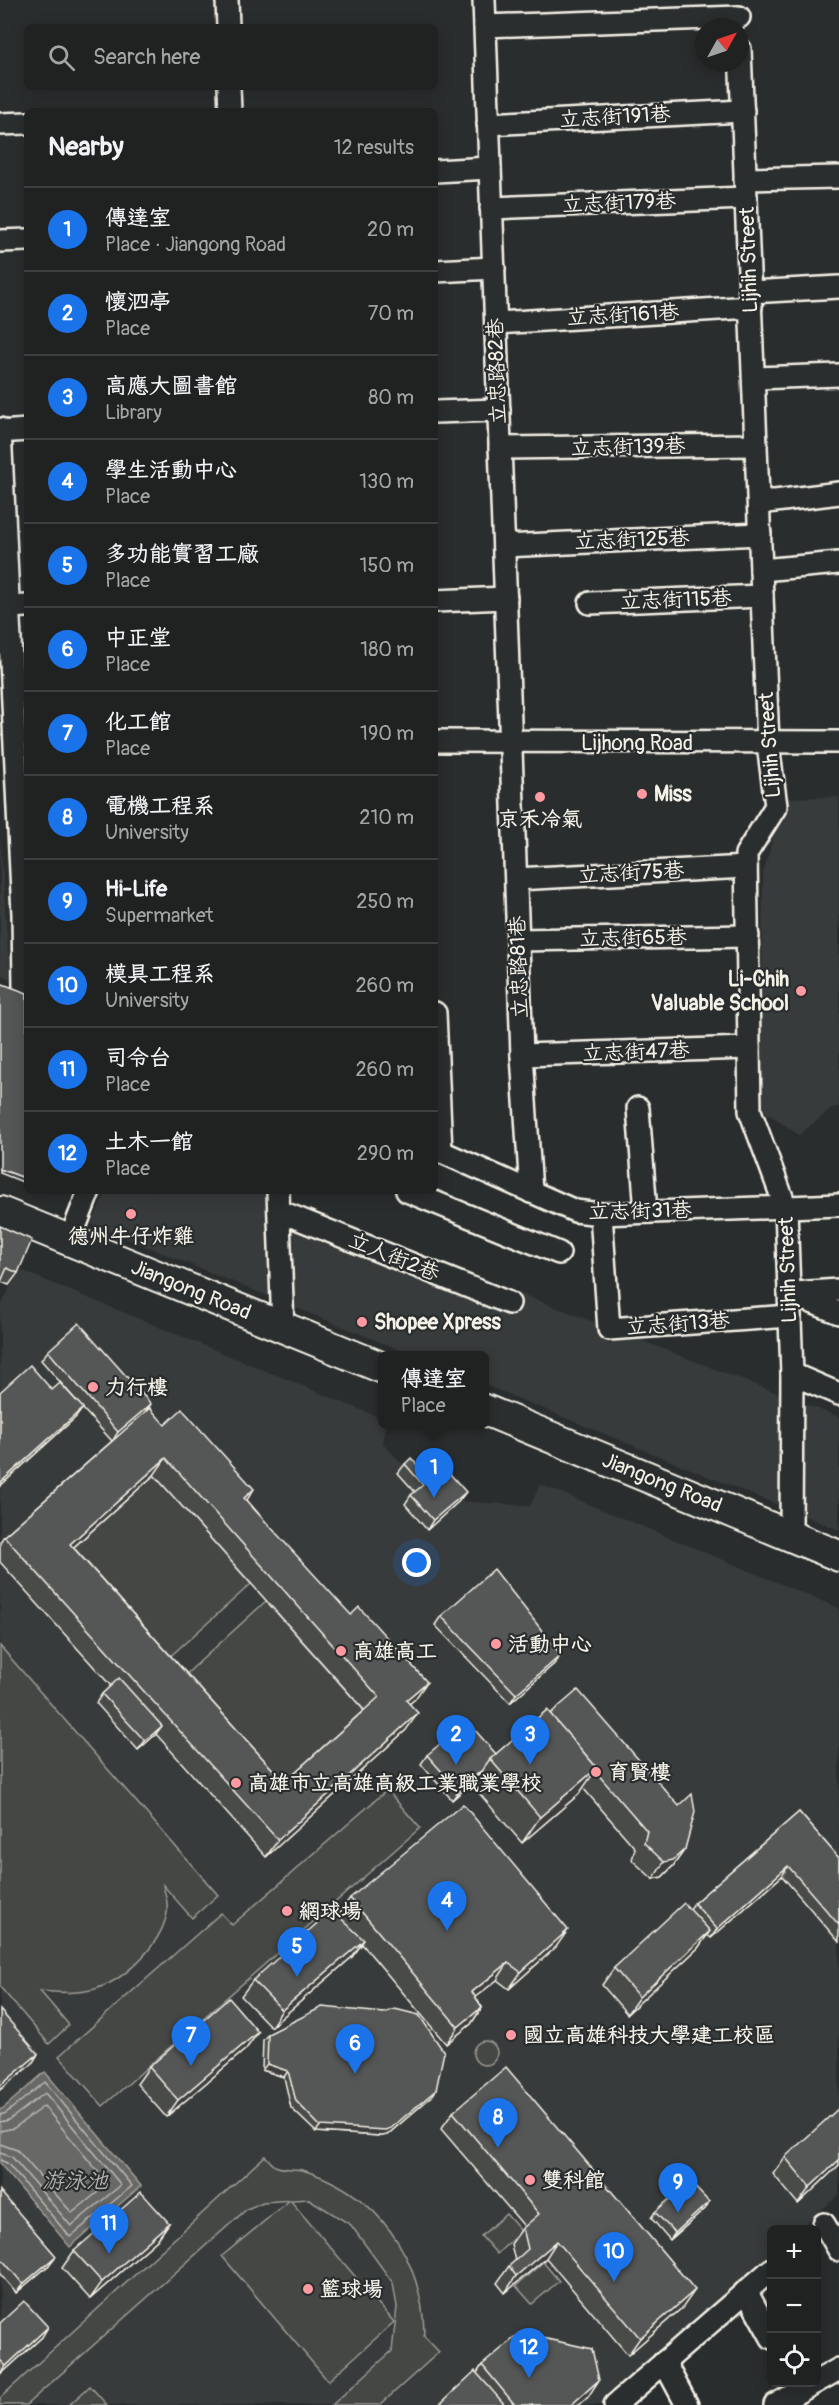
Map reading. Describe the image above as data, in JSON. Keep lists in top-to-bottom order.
{
  "streets": {
    "street": [
      "立志街191巷",
      "立志街179巷",
      "Lijhih Street",
      "立志街161巷",
      "立忠路82巷",
      "立志街139巷",
      "立志街125巷",
      "立志街115巷",
      "Lijhong Road",
      "立志街75巷",
      "立志街65巷",
      "立忠路81巷",
      "立志街47巷",
      "立志街31巷",
      "立人街2巷",
      "Jiangong Road",
      "立志街13巷"
    ]
  },
  "crossings": [
    ["立志街191巷", "Lijhih Street"],
    ["立志街191巷", "立忠路82巷"],
    ["立志街179巷", "Lijhih Street"],
    ["立志街179巷", "立忠路82巷"],
    ["Lijhih Street", "立志街161巷"],
    ["Lijhih Street", "立志街139巷"],
    ["Lijhih Street", "立志街125巷"],
    ["Lijhih Street", "立志街115巷"],
    ["Lijhih Street", "Lijhong Road"],
    ["Lijhih Street", "立志街75巷"],
    ["Lijhih Street", "立志街65巷"],
    ["Lijhih Street", "立志街47巷"],
    ["Lijhih Street", "立志街31巷"],
    ["Lijhih Street", "Jiangong Road"],
    ["Lijhih Street", "立志街13巷"],
    ["立志街161巷", "立忠路82巷"],
    ["立忠路82巷", "立志街139巷"],
    ["立忠路82巷", "立志街125巷"],
    ["立忠路82巷", "Lijhong Road"],
    ["立忠路82巷", "立忠路81巷"],
    ["Lijhong Road", "立忠路81巷"],
    ["立志街75巷", "立忠路81巷"],
    ["立志街65巷", "立忠路81巷"],
    ["立忠路81巷", "立志街47巷"],
    ["立忠路81巷", "立志街31巷"],
    ["立志街31巷", "立志街13巷"]
  ],
  "water": ["游泳池"],
  "places": [
    "Miss",
    "京禾冷氣",
    "Li-Chih Valuable School",
    "德州牛仔炸雞",
    "Shopee Xpress",
    "力行樓",
    "活動中心",
    "高雄高工",
    "育賢樓",
    "高雄市立高雄高級工業職業學校",
    "網球場",
    "國立高雄科技大學建工校區",
    "雙科館",
    "籃球場"
  ],
  "north": "top right",
  "page": {
    "search": "Search here",
    "heading": ["Nearby", "12 results"],
    "list": [
      {
        "mark": "1",
        "name": "傳達室",
        "note": "Place · Jiangong Road",
        "value": "20 m"
      },
      {
        "mark": "2",
        "name": "懷泗亭",
        "note": "Place",
        "value": "70 m"
      },
      {
        "mark": "3",
        "name": "高應大圖書館",
        "note": "Library",
        "value": "80 m"
      },
      {
        "mark": "4",
        "name": "學生活動中心",
        "note": "Place",
        "value": "130 m"
      },
      {
        "mark": "5",
        "name": "多功能實習工廠",
        "note": "Place",
        "value": "150 m"
      },
      {
        "mark": "6",
        "name": "中正堂",
        "note": "Place",
        "value": "180 m"
      },
      {
        "mark": "7",
        "name": "化工館",
        "note": "Place",
        "value": "190 m"
      },
      {
        "mark": "8",
        "name": "電機工程系",
        "note": "University",
        "value": "210 m"
      },
      {
        "mark": "9",
        "name": "Hi-Life",
        "note": "Supermarket",
        "value": "250 m"
      },
      {
        "mark": "10",
        "name": "模具工程系",
        "note": "University",
        "value": "260 m"
      },
      {
        "mark": "11",
        "name": "司令台",
        "note": "Place",
        "value": "260 m"
      },
      {
        "mark": "12",
        "name": "土木一館",
        "note": "Place",
        "value": "290 m"
      }
    ],
    "popup": ["傳達室", "Place"],
    "pins": [
      "1",
      "2",
      "3",
      "4",
      "5",
      "7",
      "6",
      "8",
      "9",
      "11",
      "10",
      "12"
    ],
    "map_buttons": ["+", "−"]
  }
}
